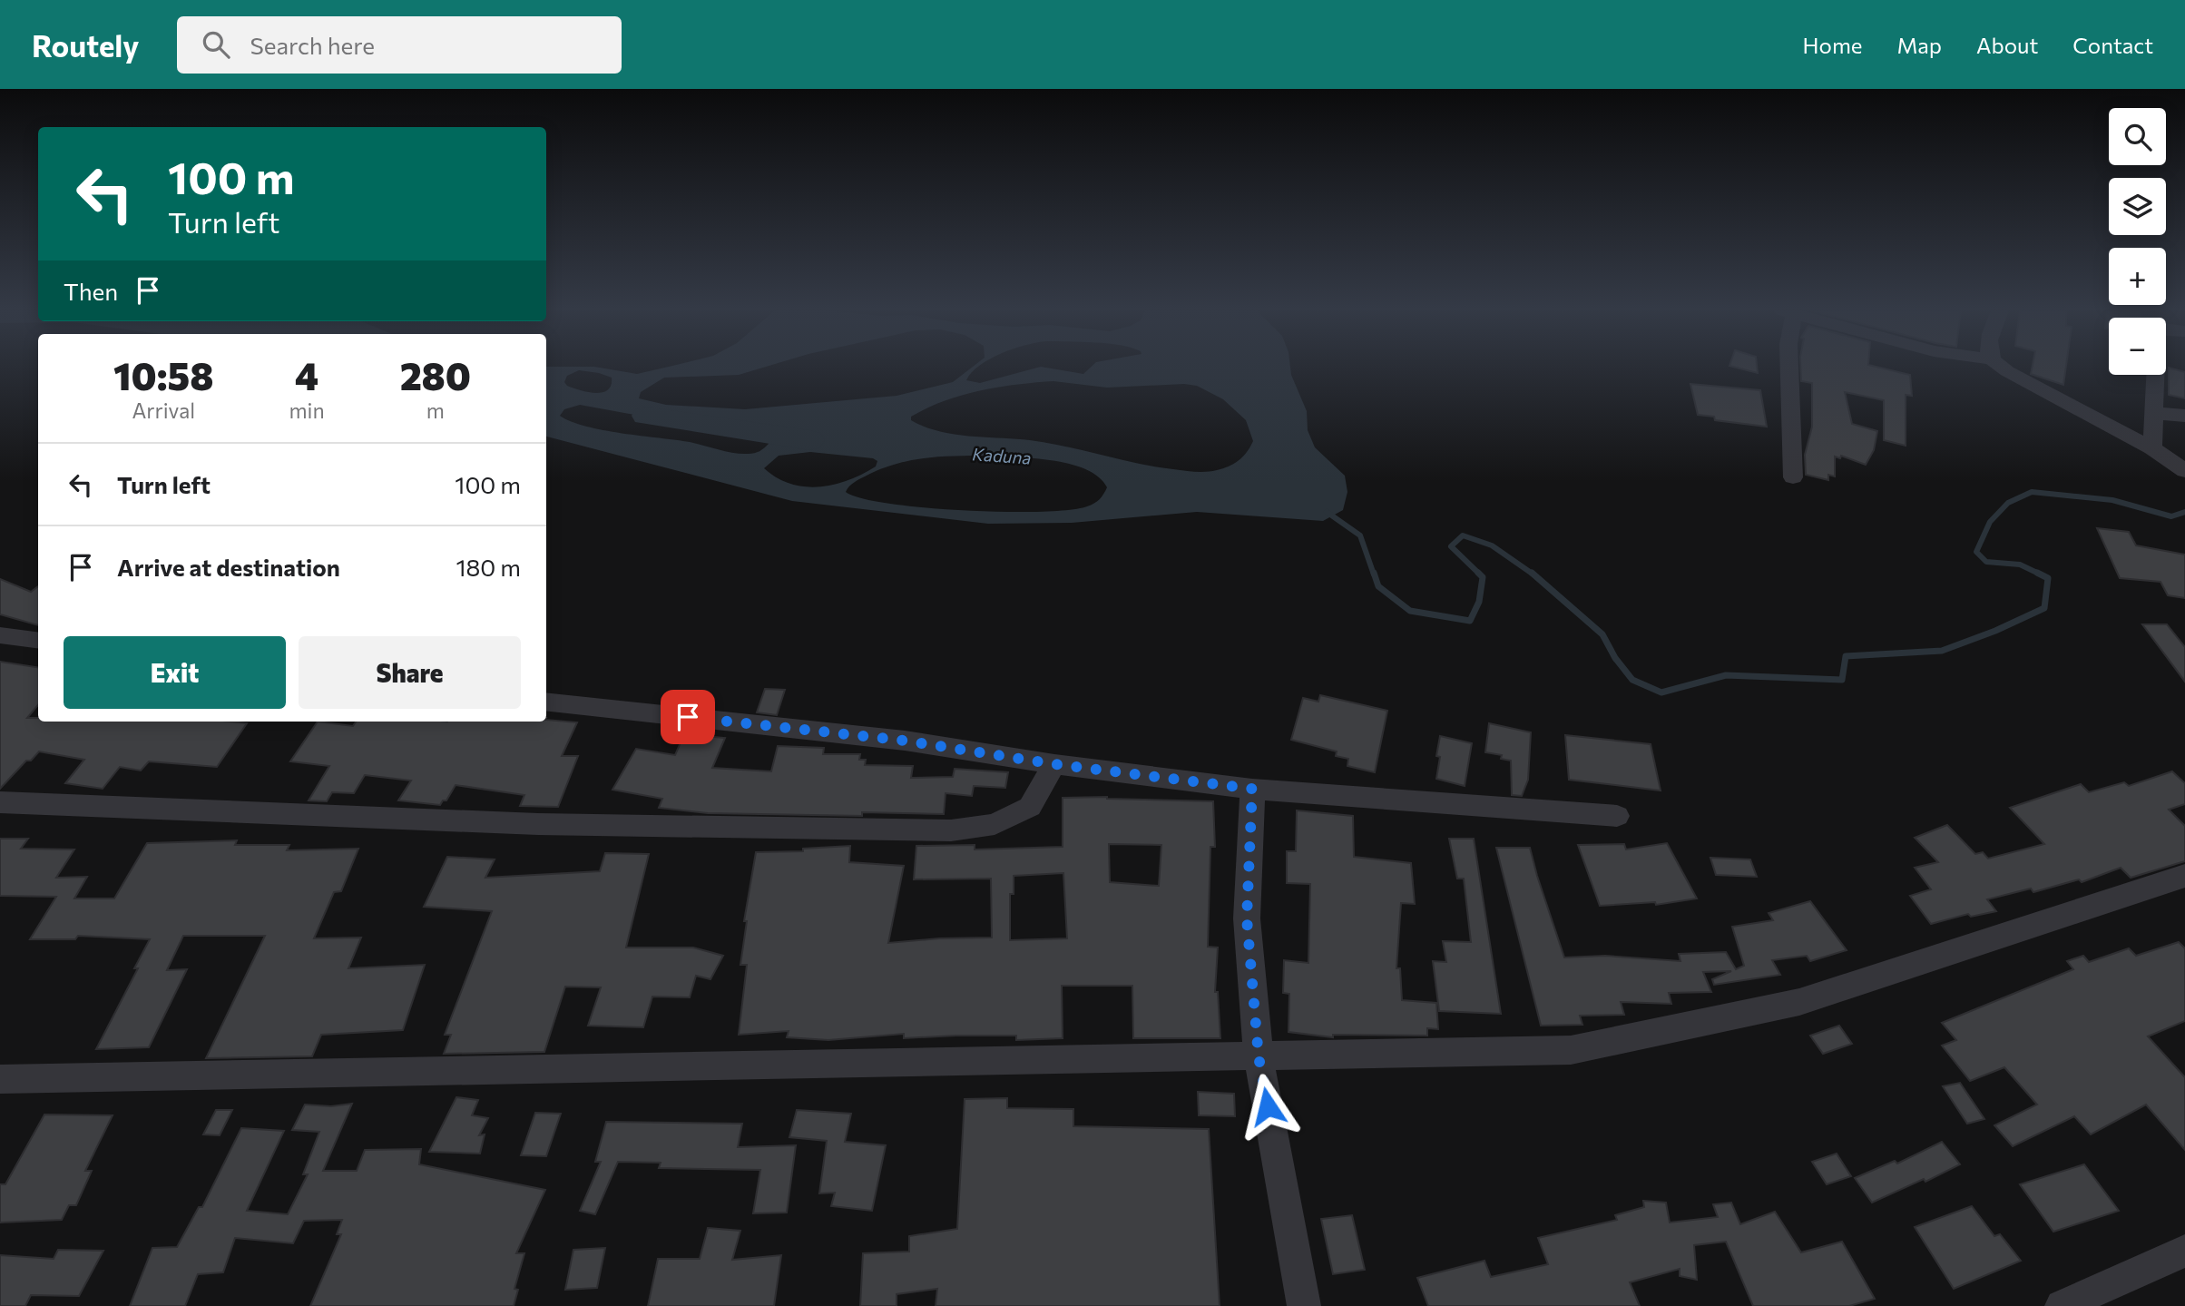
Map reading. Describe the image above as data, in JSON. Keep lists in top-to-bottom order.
{
  "water": ["Kaduna"],
  "page": {
    "header": "Routely",
    "search": "Search here",
    "nav": [
      "Home",
      "Map",
      "About",
      "Contact"
    ],
    "map_buttons": ["+", "−"],
    "turn": ["100 m", "Turn left"],
    "then": "Then",
    "eta": [
      "10:58",
      "Arrival",
      "4",
      "min",
      "280",
      "m"
    ],
    "list": [
      {
        "name": "Turn left",
        "value": "100 m"
      },
      {
        "name": "Arrive at destination",
        "value": "180 m"
      }
    ],
    "buttons": ["Exit", "Share"]
  }
}
